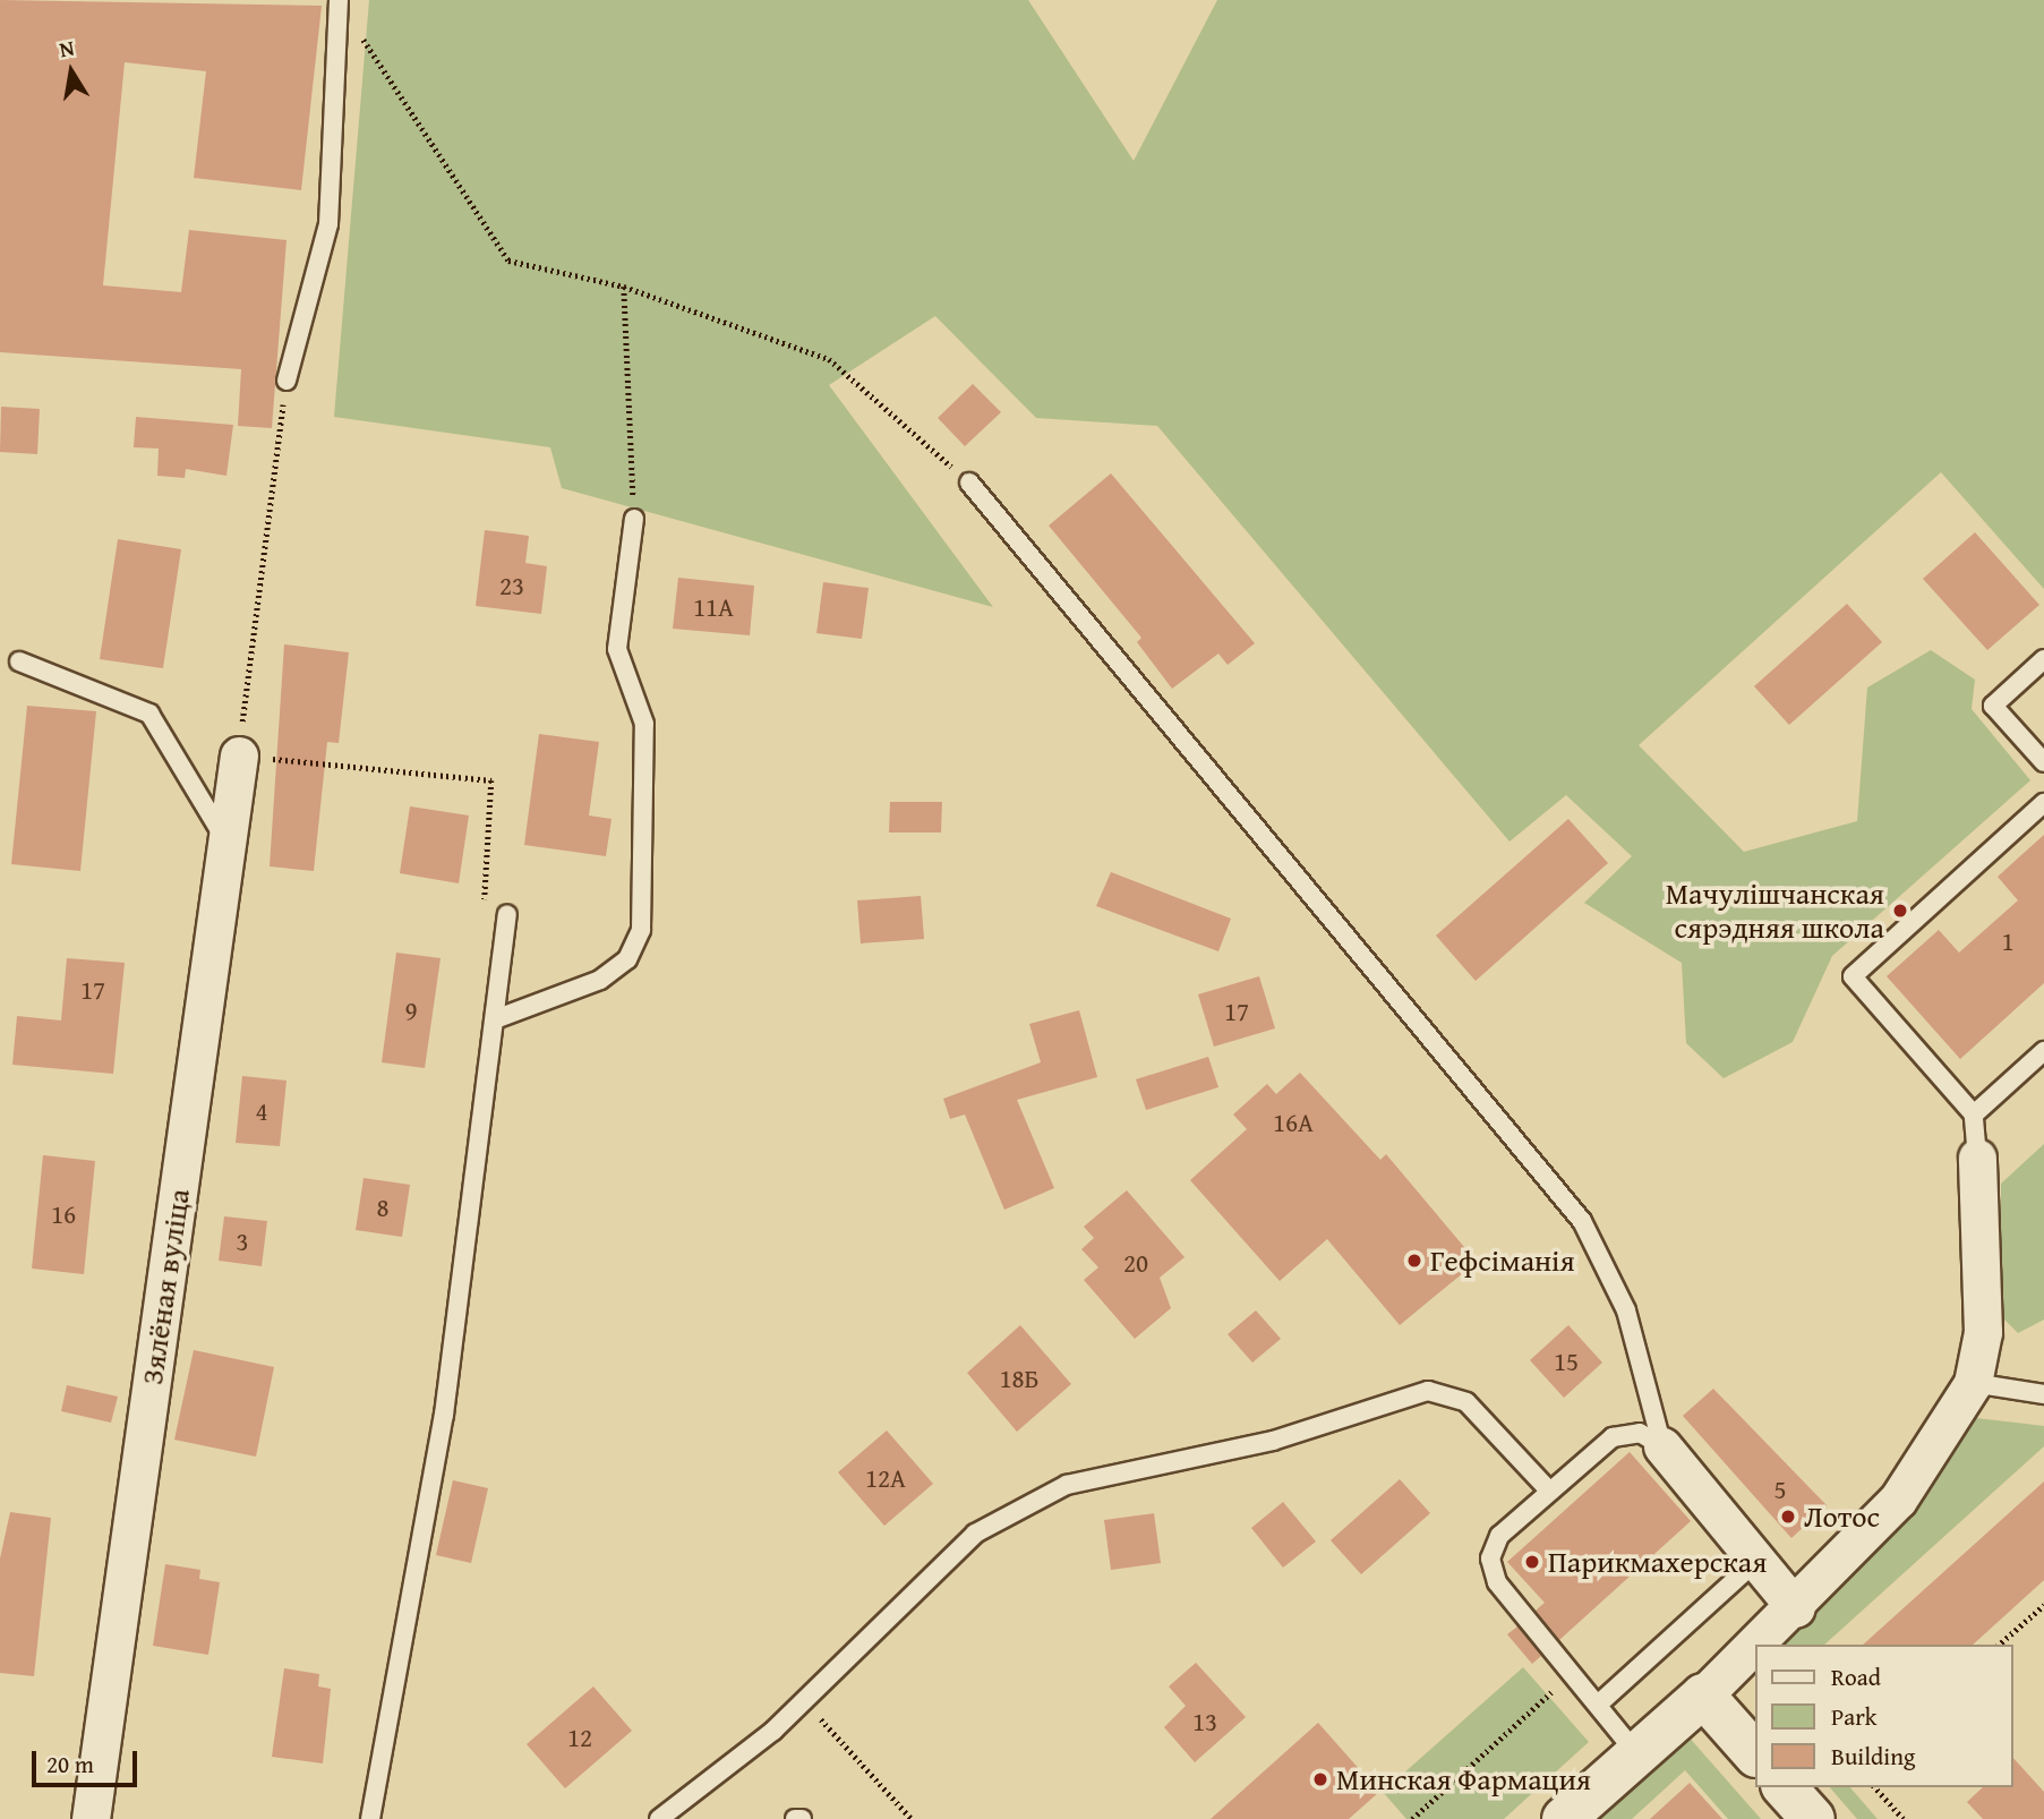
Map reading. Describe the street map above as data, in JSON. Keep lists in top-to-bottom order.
{
  "streets": {
    "street": ["Зялёная вуліца"]
  },
  "places": [
    "Мачулішчанская сярэдняя школа",
    "Гефсіманія",
    "Лотос",
    "Парикмахерская",
    "Минская Фармация"
  ],
  "house_numbers": [
    "23",
    "11А",
    "1",
    "17",
    "9",
    "17",
    "4",
    "16А",
    "8",
    "16",
    "3",
    "20",
    "15",
    "18Б",
    "12А",
    "5",
    "13",
    "12"
  ],
  "legend": ["Road", "Park", "Building"],
  "scale_bar": "20 m",
  "north": "top"
}
